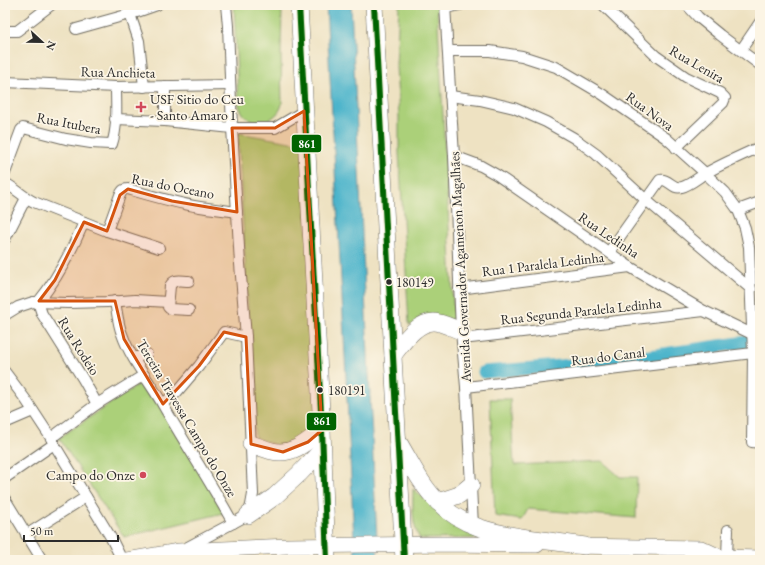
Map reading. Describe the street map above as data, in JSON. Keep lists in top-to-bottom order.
{
  "streets": {
    "street": [
      "Rua Lenira",
      "Rua Anchieta",
      "Rua Nova",
      "Rua Itubera",
      "Rua do Oceano",
      "Rua Ledinha",
      "Rua 1 Paralela Ledinha",
      "Avenida Governador Agamenon Magalhães",
      "Rua Segunda Paralela Ledinha",
      "Rua Rodeio",
      "Rua do Canal",
      "Terceira Travessa Campo do Onze"
    ]
  },
  "crossings": [
    ["Rua Lenira", "Rua Nova"],
    ["Rua Nova", "Rua Ledinha"],
    ["Rua Nova", "Avenida Governador Agamenon Magalhães"],
    ["Rua Nova", "Rua do Canal"],
    ["Rua Ledinha", "Rua 1 Paralela Ledinha"],
    ["Rua Ledinha", "Avenida Governador Agamenon Magalhães"],
    ["Rua Ledinha", "Rua Segunda Paralela Ledinha"],
    ["Rua 1 Paralela Ledinha", "Avenida Governador Agamenon Magalhães"],
    ["Avenida Governador Agamenon Magalhães", "Rua Segunda Paralela Ledinha"],
    ["Avenida Governador Agamenon Magalhães", "Rua do Canal"]
  ],
  "places": {
    "health": ["USF Sitio do Ceu - Santo Amaro I"],
    "other": ["180149", "180191", "Campo do Onze"]
  },
  "lines": ["transit line 861"],
  "scale_bar": "50 m",
  "north": "right"
}
